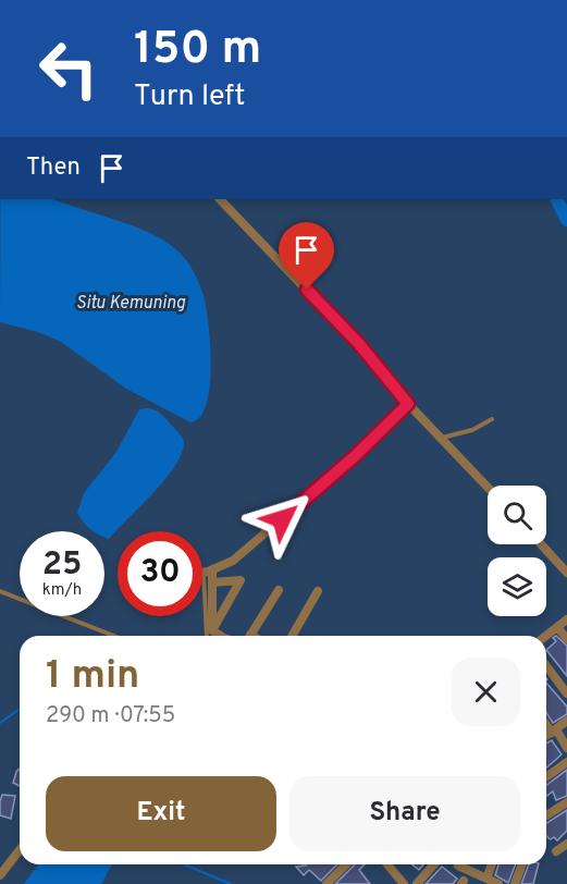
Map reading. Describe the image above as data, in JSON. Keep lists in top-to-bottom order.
{
  "water": ["Situ Kemuning"],
  "page": {
    "turn": ["150 m", "Turn left"],
    "then": "Then",
    "speed": "25 km/h",
    "limit": "30",
    "heading": ["1 min", "290 m · 07:55"],
    "buttons": ["Exit", "Share"]
  }
}
